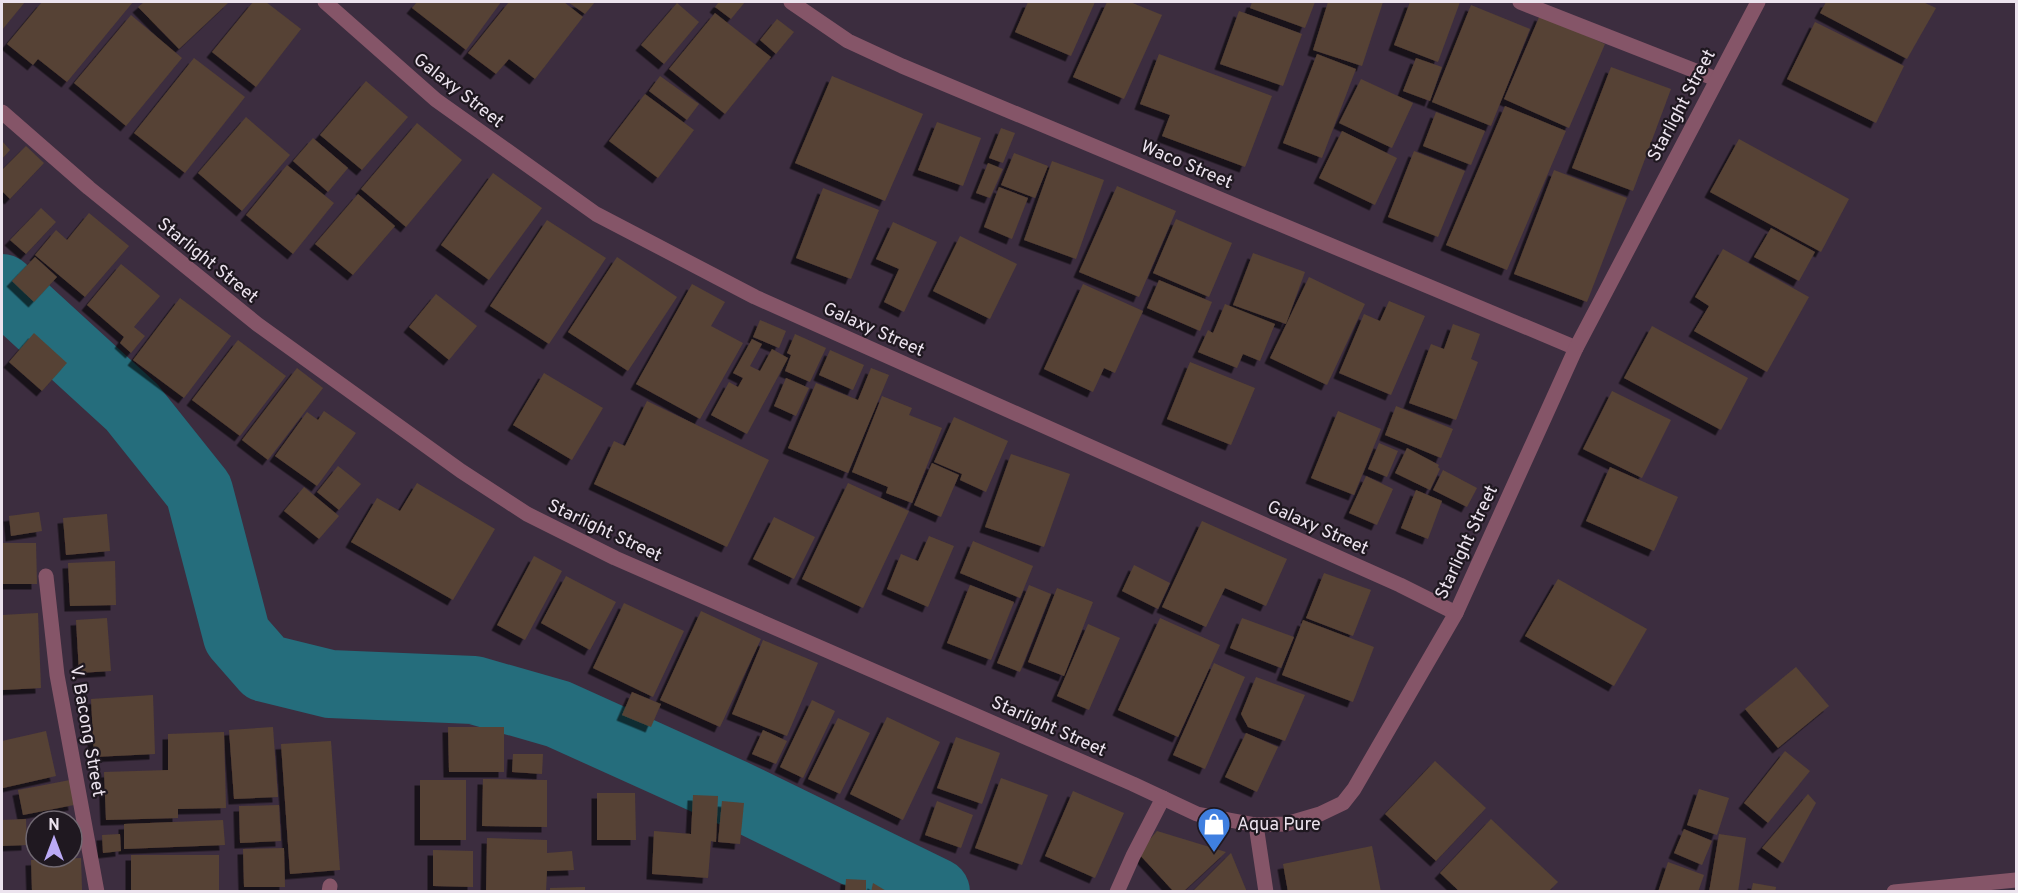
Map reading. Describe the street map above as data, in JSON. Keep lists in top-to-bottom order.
{
  "streets": {
    "street": [
      "Galaxy Street",
      "Starlight Street",
      "Waco Street",
      "V. Bacong Street"
    ]
  },
  "crossings": [
    ["Galaxy Street", "Starlight Street"],
    ["Starlight Street", "Waco Street"]
  ],
  "places": {
    "shop": ["Aqua Pure"]
  },
  "north": "top"
}
